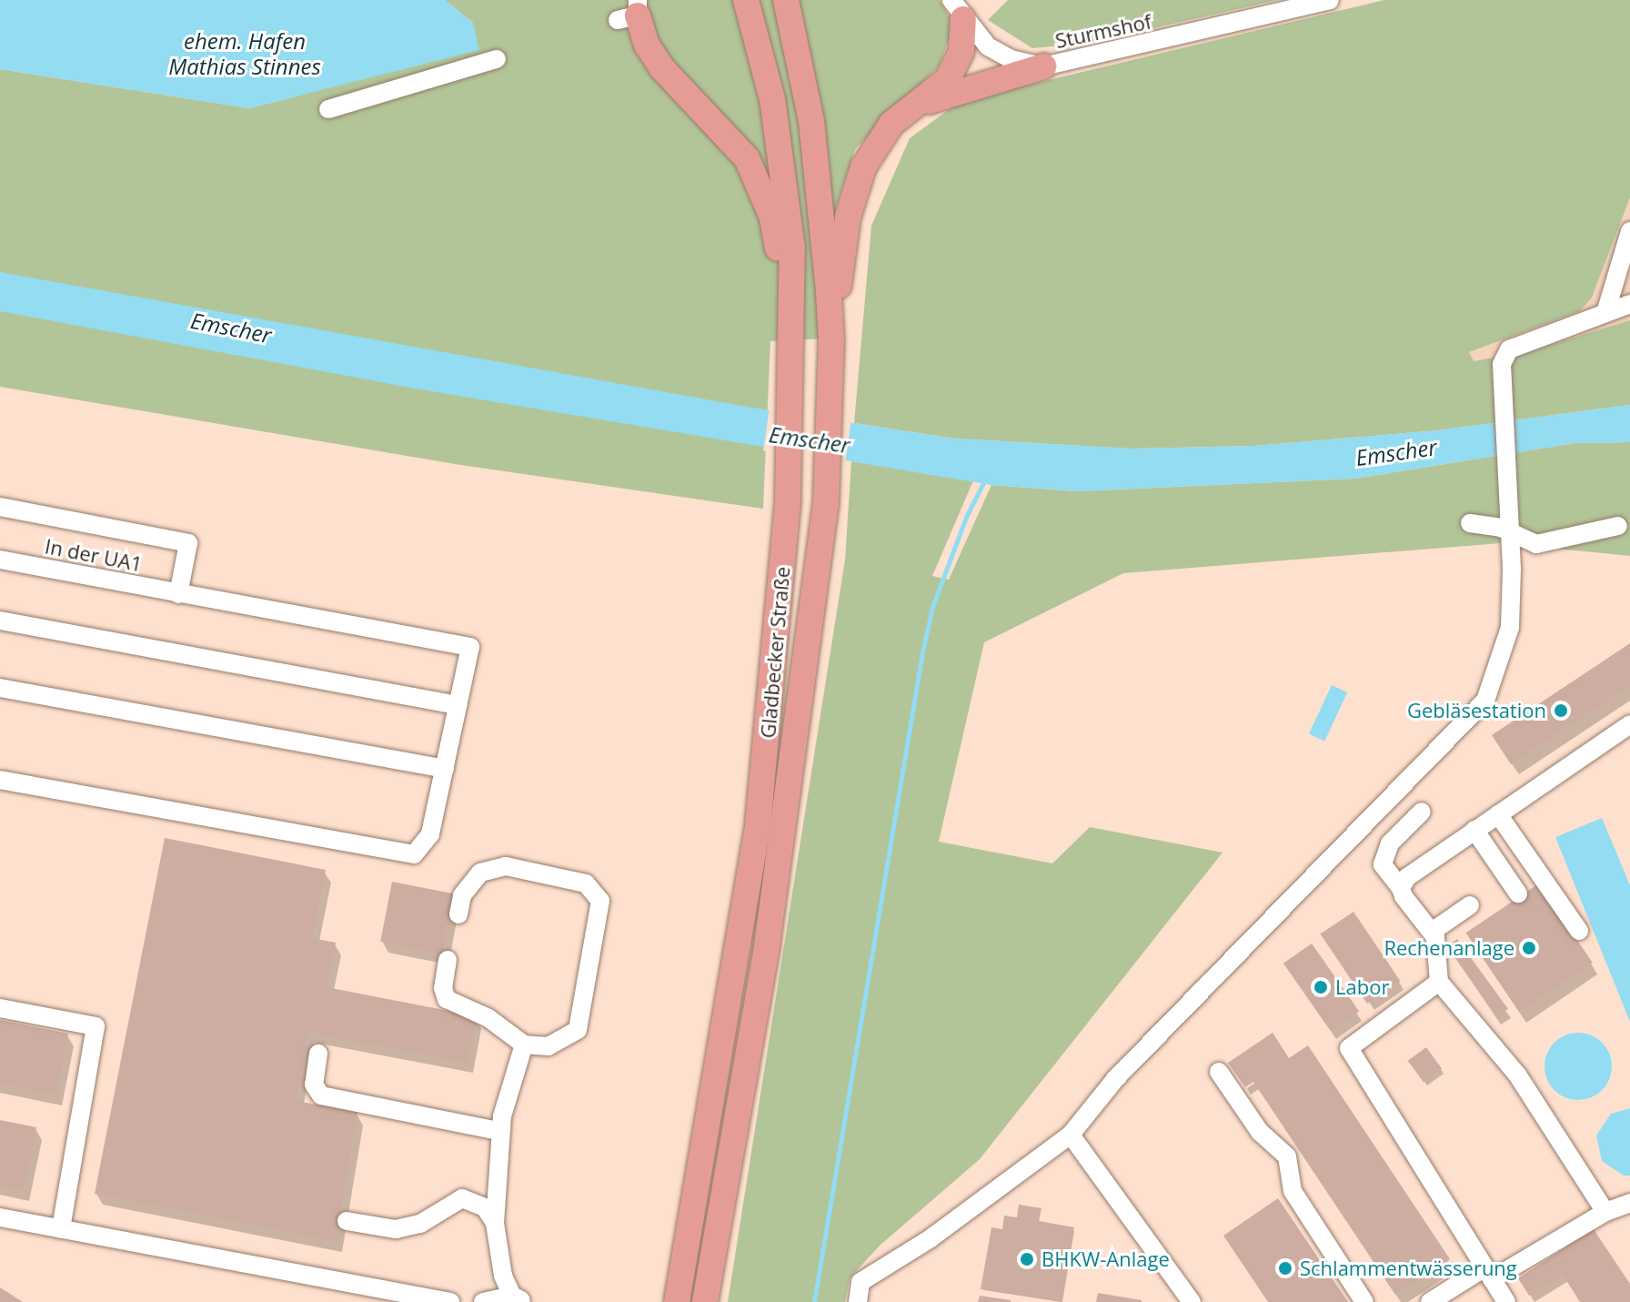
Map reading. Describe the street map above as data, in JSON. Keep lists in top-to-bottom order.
{
  "streets": {
    "highway": ["Gladbecker Straße"],
    "street": ["Sturmshof", "In der UA1"]
  },
  "water": ["ehem. Hafen Mathias Stinnes", "Emscher"],
  "places": [
    "Gebläsestation",
    "Rechenanlage",
    "Labor",
    "BHKW-Anlage",
    "Schlammentwässerung"
  ]
}
